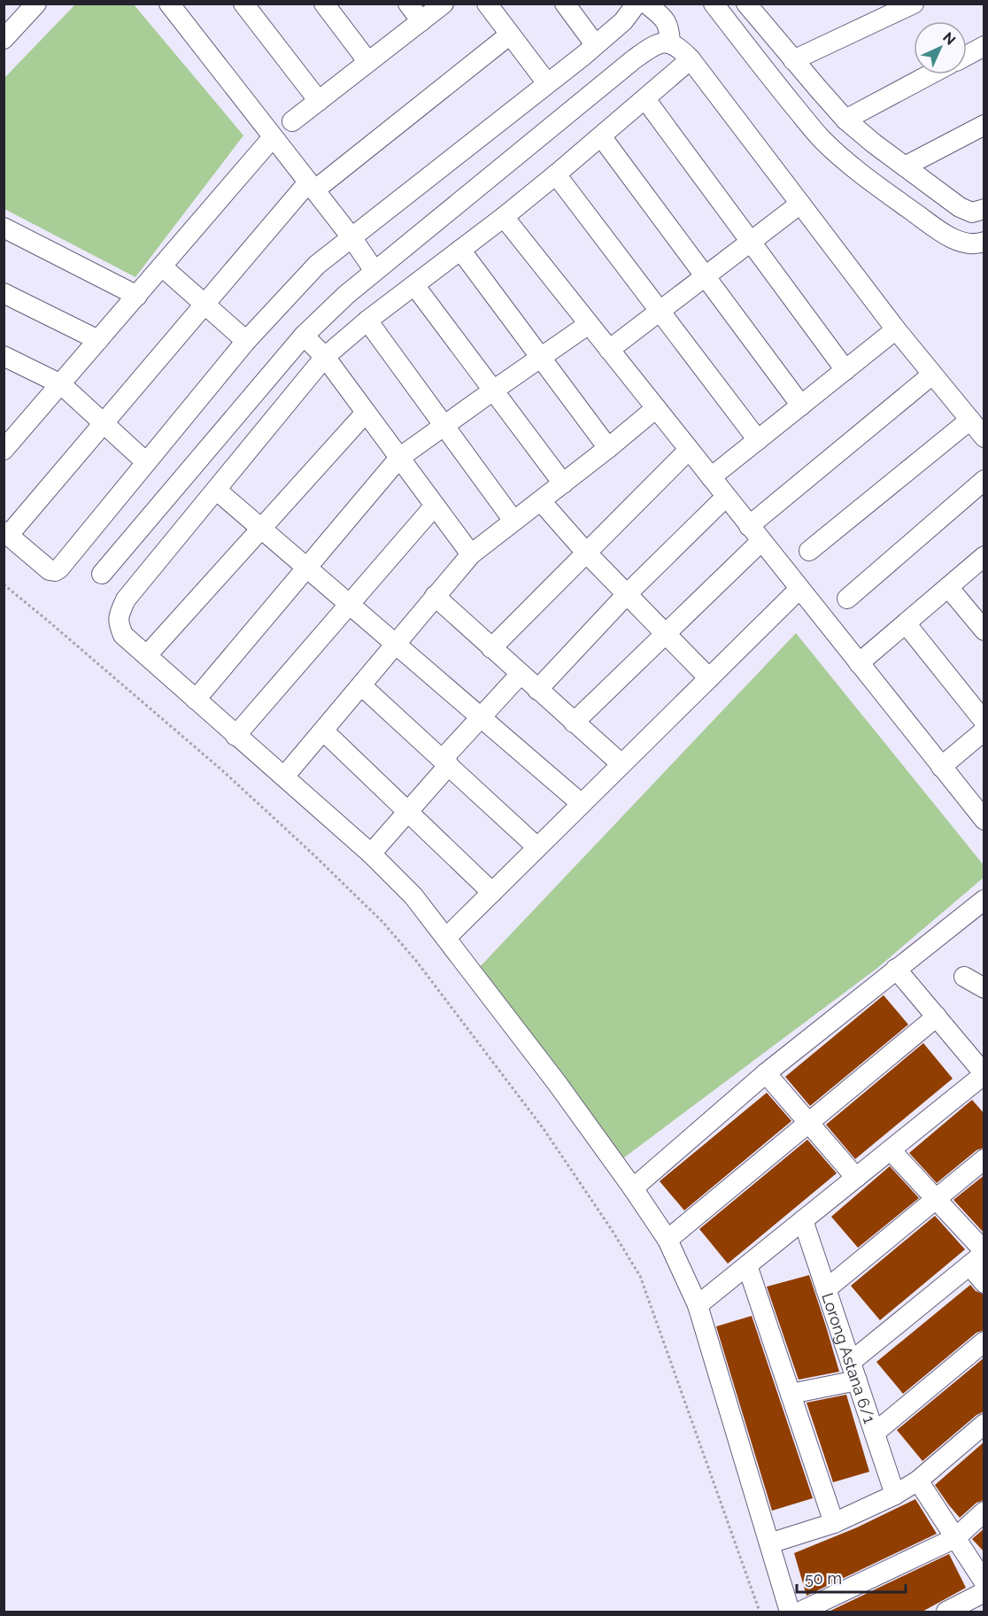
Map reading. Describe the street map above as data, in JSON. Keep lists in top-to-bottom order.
{
  "streets": {
    "street": ["Lorong Astana 6/1"]
  },
  "scale_bar": "50 m",
  "north": "top right"
}
